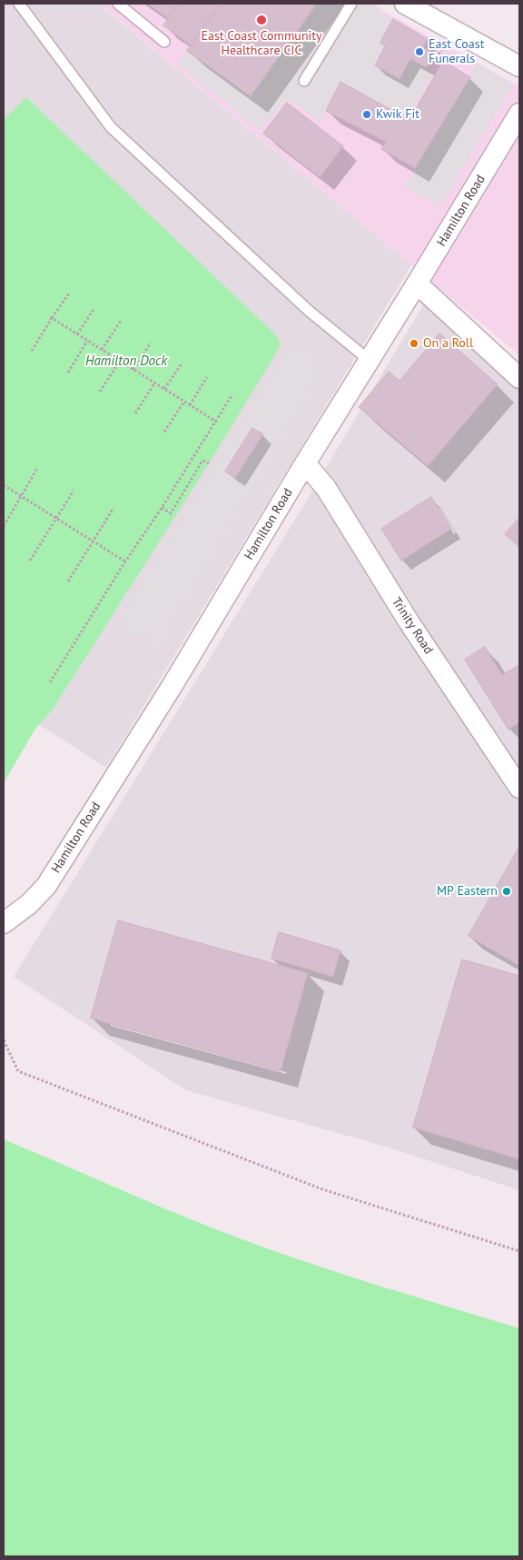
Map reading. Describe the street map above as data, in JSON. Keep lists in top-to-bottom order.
{
  "streets": {
    "street": ["Hamilton Road", "Trinity Road"]
  },
  "crossings": [
    ["Hamilton Road", "Trinity Road"]
  ],
  "water": ["Hamilton Dock"],
  "places": [
    "East Coast Community Healthcare CIC",
    "East Coast Funerals",
    "Kwik Fit",
    "On a Roll",
    "MP Eastern"
  ]
}
